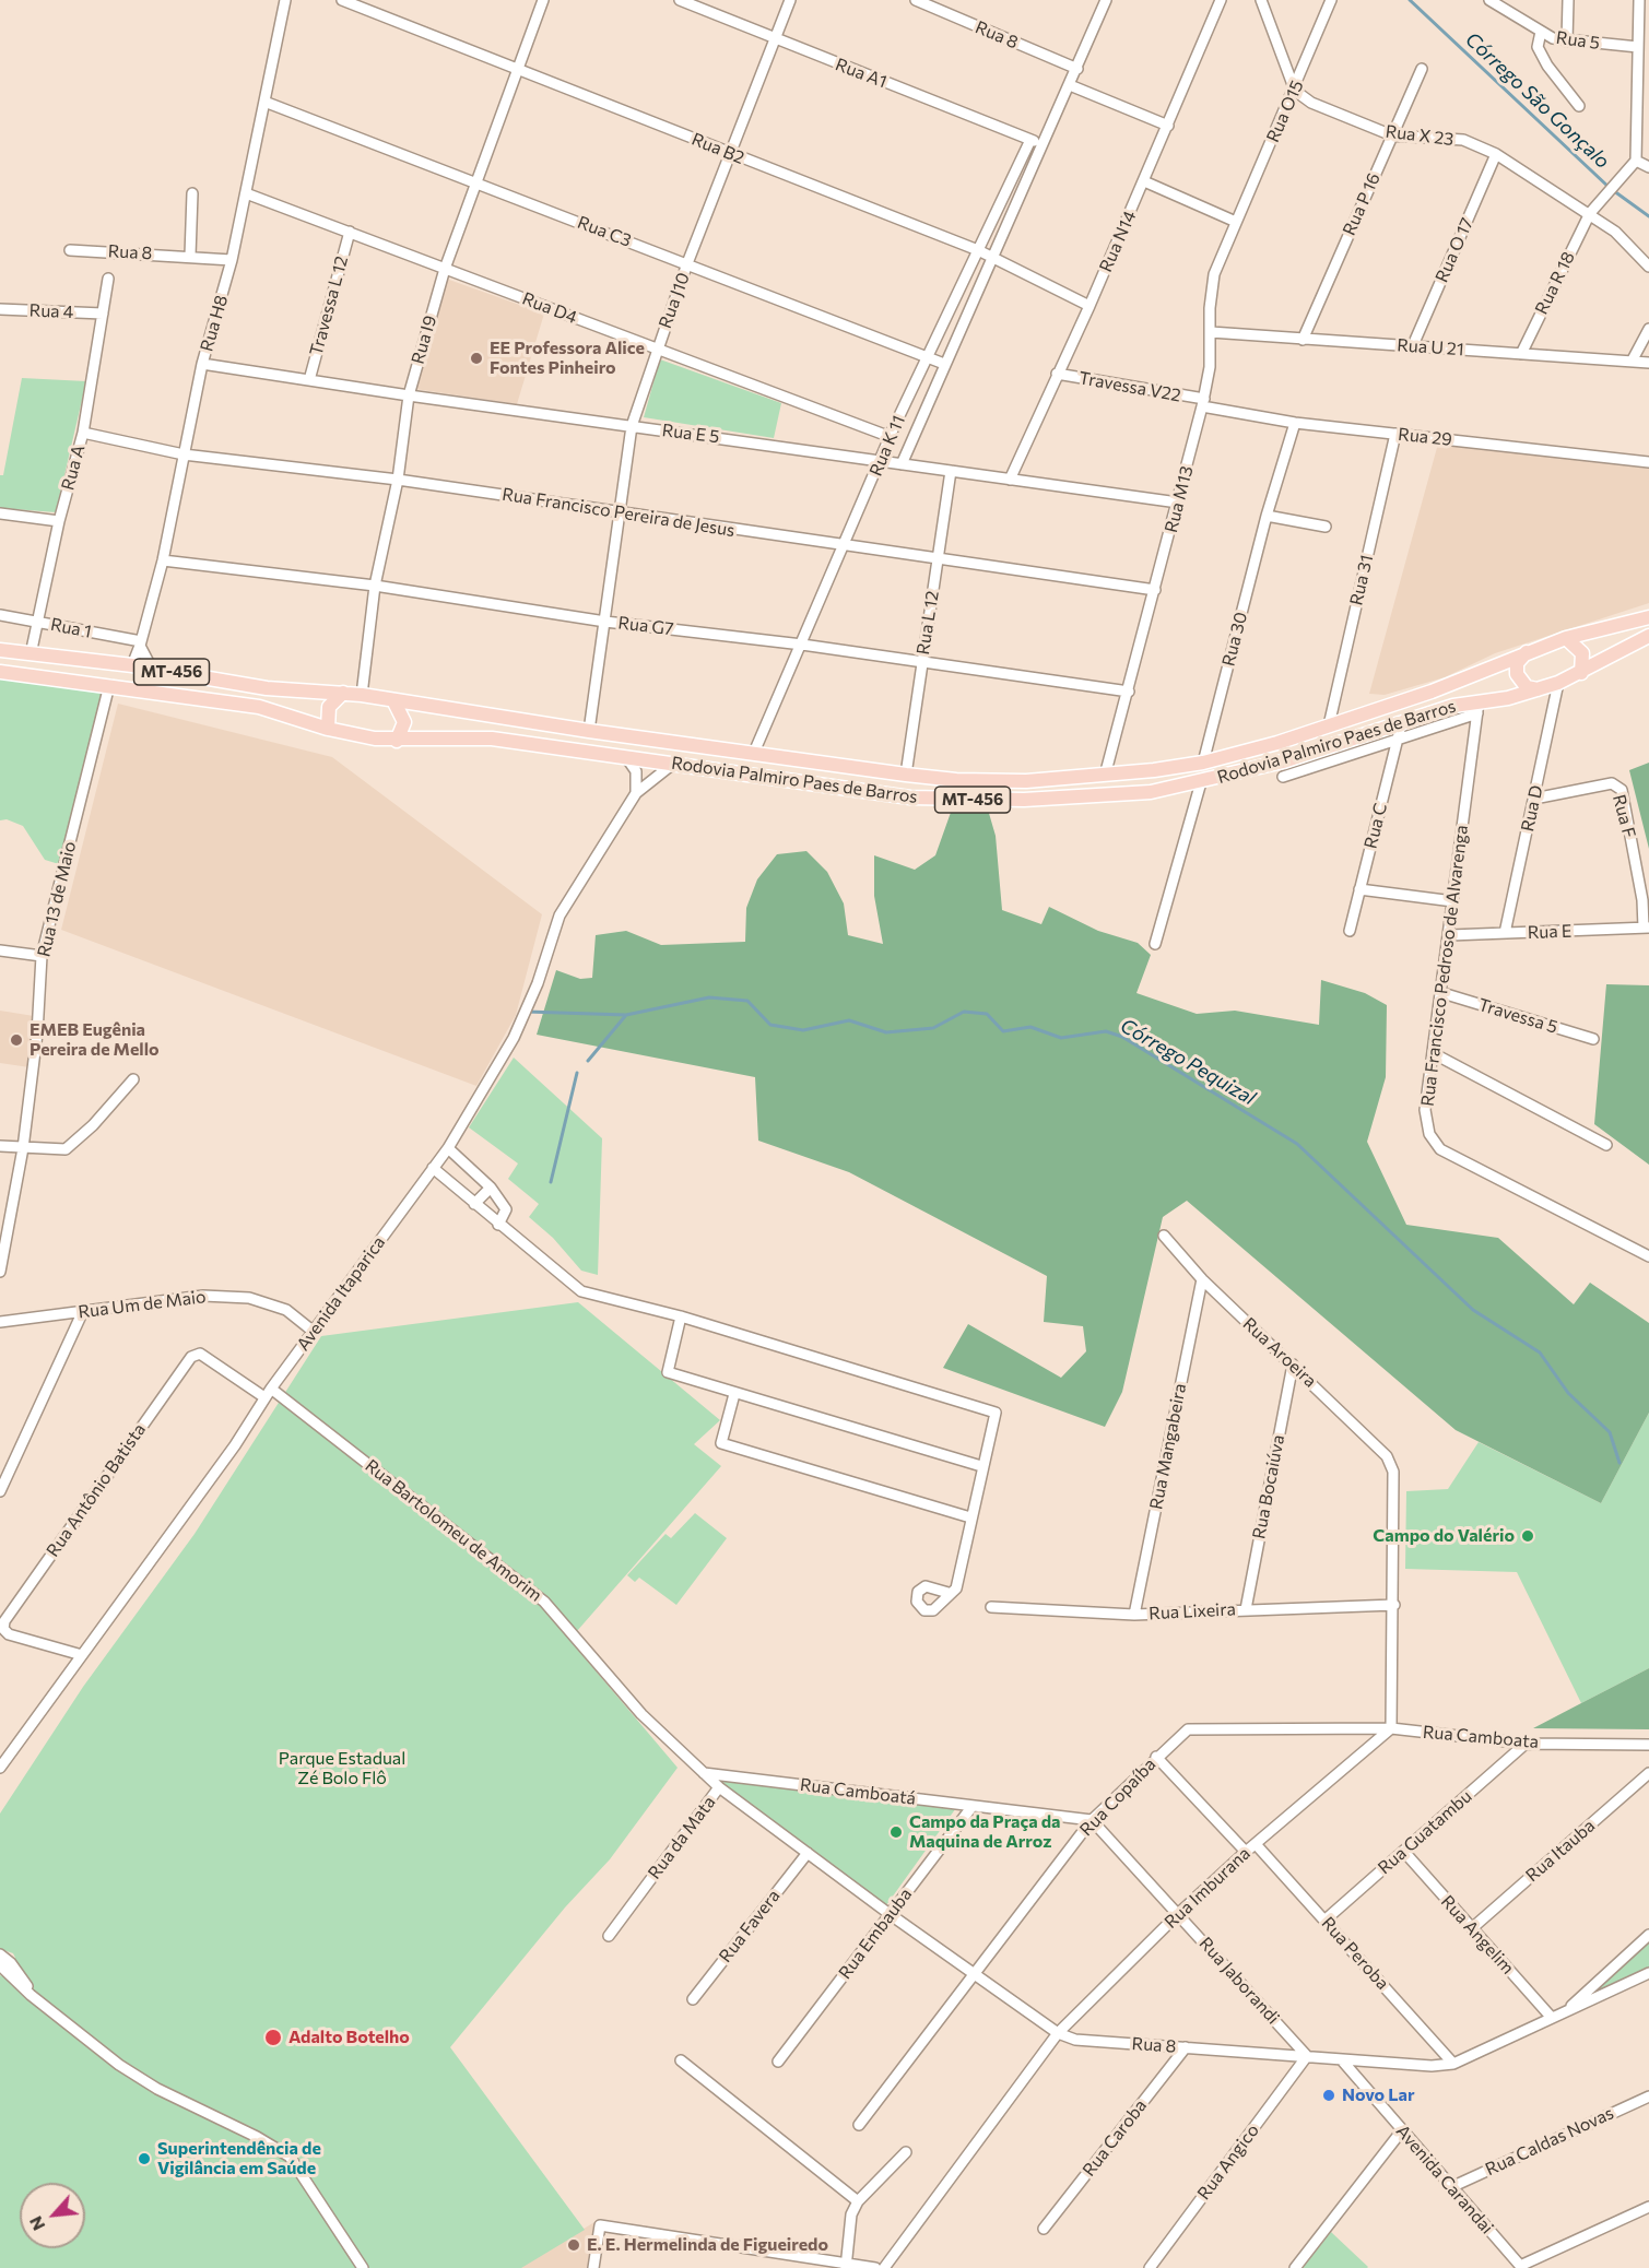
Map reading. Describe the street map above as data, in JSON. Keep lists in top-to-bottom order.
{
  "streets": {
    "main road": ["MT-456", "Rodovia Palmiro Paes de Barros"],
    "street": [
      "Rua 8",
      "Rua 5",
      "Rua A1",
      "Rua O15",
      "Rua X 23",
      "Rua B2",
      "Rua P 16",
      "Rua C3",
      "Rua N14",
      "Rua O 17",
      "Rua R 18",
      "Rua J10",
      "Travessa L 12",
      "Rua D4",
      "Rua 4",
      "Rua H8",
      "Rua I9",
      "Rua U 21",
      "Travessa V22",
      "Rua E 5",
      "Rua 29",
      "Rua K 11",
      "Rua A",
      "Rua M13",
      "Rua Francisco Pereira de Jesus",
      "Rua 31",
      "Rua L 12",
      "Rua G7",
      "Rua 1",
      "Rua 30",
      "Rua D",
      "Rua F",
      "Rua C",
      "Rua 13 de Maio",
      "Rua E",
      "Rua Francisco Pedroso de Alvarenga",
      "Travessa 5",
      "Avenida Itaparica",
      "Rua Um de Maio",
      "Rua Aroeira",
      "Rua Mangabeira",
      "Rua Bocaiúva",
      "Rua Antônio Batista",
      "Rua Bartolomeu de Amorim",
      "Rua Lixeira",
      "Rua Camboata",
      "Rua Camboatá",
      "Rua Copaíba",
      "Rua Guatambu",
      "Rua da Mata",
      "Rua Itauba",
      "Rua Imburana",
      "Rua Favera",
      "Rua Embauba",
      "Rua Angelim",
      "Rua Peroba",
      "Rua Jaborandi",
      "Rua Caroba",
      "Rua Caldas Novas",
      "Rua Angico",
      "Avenida Carandai"
    ]
  },
  "crossings": [
    ["Rua 8", "Rua H8"],
    ["Rua 8", "Rua K 11"],
    ["Rua 8", "Rua Copaíba"],
    ["Rua 8", "Rua da Mata"],
    ["Rua 8", "Rua Imburana"],
    ["Rua 8", "Rua Favera"],
    ["Rua 8", "Rua Embauba"],
    ["Rua 8", "Rua Angelim"],
    ["Rua 8", "Rua Peroba"],
    ["Rua 8", "Rua Jaborandi"],
    ["Rua 8", "Rua Caroba"],
    ["Rua 8", "Rua Angico"],
    ["Rua 8", "Avenida Carandai"],
    ["Rua A1", "Rua J10"],
    ["Rua A1", "Rua K 11"],
    ["Rua O15", "Rua X 23"],
    ["Rua O15", "Rua M13"],
    ["Rua X 23", "Rua P 16"],
    ["Rua X 23", "Rua O 17"],
    ["Rua X 23", "Rua R 18"],
    ["Rua B2", "Rua N14"],
    ["Rua B2", "Rua J10"],
    ["Rua B2", "Rua I9"],
    ["Rua B2", "Rua K 11"],
    ["Rua P 16", "Rua U 21"],
    ["Rua C3", "Rua J10"],
    ["Rua C3", "Rua H8"],
    ["Rua C3", "Rua I9"],
    ["Rua C3", "Rua K 11"],
    ["Rua N14", "Travessa V22"],
    ["Rua N14", "Rua E 5"],
    ["Rua O 17", "Rua U 21"],
    ["Rua R 18", "Rua U 21"],
    ["Rua J10", "Rua D4"],
    ["Rua J10", "Rua E 5"],
    ["Rua J10", "Rua Francisco Pereira de Jesus"],
    ["Rua J10", "Rua G7"],
    ["Rua J10", "Rodovia Palmiro Paes de Barros"],
    ["Travessa L 12", "Rua D4"],
    ["Travessa L 12", "Rua E 5"],
    ["Rua D4", "Rua H8"],
    ["Rua D4", "Rua I9"],
    ["Rua D4", "Rua K 11"],
    ["Rua 4", "Rua A"],
    ["Rua H8", "Rua E 5"],
    ["Rua H8", "Rua Francisco Pereira de Jesus"],
    ["Rua H8", "Rua G7"],
    ["Rua H8", "Rua 1"],
    ["Rua H8", "Rodovia Palmiro Paes de Barros"],
    ["Rua I9", "Rua E 5"],
    ["Rua I9", "Rua Francisco Pereira de Jesus"],
    ["Rua I9", "Rua G7"],
    ["Rua I9", "Rodovia Palmiro Paes de Barros"],
    ["Rua U 21", "Rua M13"],
    ["Travessa V22", "Rua 29"],
    ["Travessa V22", "Rua M13"],
    ["Rua E 5", "Rua K 11"],
    ["Rua E 5", "Rua M13"],
    ["Rua E 5", "Rua L 12"],
    ["Rua 29", "Rua M13"],
    ["Rua 29", "Rua 31"],
    ["Rua 29", "Rua 30"],
    ["Rua K 11", "Rua Francisco Pereira de Jesus"],
    ["Rua K 11", "Rua G7"],
    ["Rua K 11", "Rodovia Palmiro Paes de Barros"],
    ["Rua A", "Rua Francisco Pereira de Jesus"],
    ["Rua A", "Rua 1"],
    ["Rua A", "Rodovia Palmiro Paes de Barros"],
    ["Rua M13", "Rua Francisco Pereira de Jesus"],
    ["Rua M13", "Rua G7"],
    ["Rua M13", "Rodovia Palmiro Paes de Barros"],
    ["Rua Francisco Pereira de Jesus", "Rua L 12"],
    ["Rua 31", "Rodovia Palmiro Paes de Barros"],
    ["Rua L 12", "Rua G7"],
    ["Rua L 12", "Rodovia Palmiro Paes de Barros"],
    ["Rua 30", "Rodovia Palmiro Paes de Barros"],
    ["Rodovia Palmiro Paes de Barros", "Rua D"],
    ["Rodovia Palmiro Paes de Barros", "Rua C"],
    ["Rodovia Palmiro Paes de Barros", "Rua 13 de Maio"],
    ["Rodovia Palmiro Paes de Barros", "Rua Francisco Pedroso de Alvarenga"],
    ["Rodovia Palmiro Paes de Barros", "Avenida Itaparica"],
    ["Rua D", "Rua F"],
    ["Rua D", "Rua E"],
    ["Rua F", "Rua E"],
    ["Rua E", "Rua Francisco Pedroso de Alvarenga"],
    ["Rua Francisco Pedroso de Alvarenga", "Travessa 5"],
    ["Avenida Itaparica", "Rua Um de Maio"],
    ["Avenida Itaparica", "Rua Antônio Batista"],
    ["Avenida Itaparica", "Rua Bartolomeu de Amorim"],
    ["Rua Aroeira", "Rua Mangabeira"],
    ["Rua Aroeira", "Rua Bocaiúva"],
    ["Rua Aroeira", "Rua Lixeira"],
    ["Rua Mangabeira", "Rua Lixeira"],
    ["Rua Bocaiúva", "Rua Lixeira"],
    ["Rua Bartolomeu de Amorim", "Rua da Mata"],
    ["Rua Camboata", "Rua Copaíba"],
    ["Rua Camboata", "Rua Guatambu"],
    ["Rua Camboata", "Rua Imburana"],
    ["Rua Camboatá", "Rua Copaíba"],
    ["Rua Camboatá", "Rua da Mata"],
    ["Rua Camboatá", "Rua Embauba"],
    ["Rua Camboatá", "Rua Jaborandi"],
    ["Rua Copaíba", "Rua Imburana"],
    ["Rua Copaíba", "Rua Jaborandi"],
    ["Rua Guatambu", "Rua Angelim"],
    ["Rua Guatambu", "Rua Peroba"],
    ["Rua Itauba", "Rua Angelim"],
    ["Rua Imburana", "Rua Peroba"],
    ["Rua Imburana", "Rua Jaborandi"],
    ["Rua Jaborandi", "Rua Angico"],
    ["Rua Caldas Novas", "Avenida Carandai"]
  ],
  "water": ["Córrego São Gonçalo", "Córrego Pequizal"],
  "parks": ["Parque Estadual Zé Bolo Flô"],
  "places": [
    "EE Professora Alice Fontes Pinheiro",
    "EMEB Eugênia Pereira de Mello",
    "Campo do Valério",
    "Campo da Praça da Maquina de Arroz",
    "Adalto Botelho",
    "Novo Lar",
    "Superintendência de Vigilância em Saúde",
    "E. E. Hermelinda de Figueiredo"
  ],
  "north": "bottom left"
}
